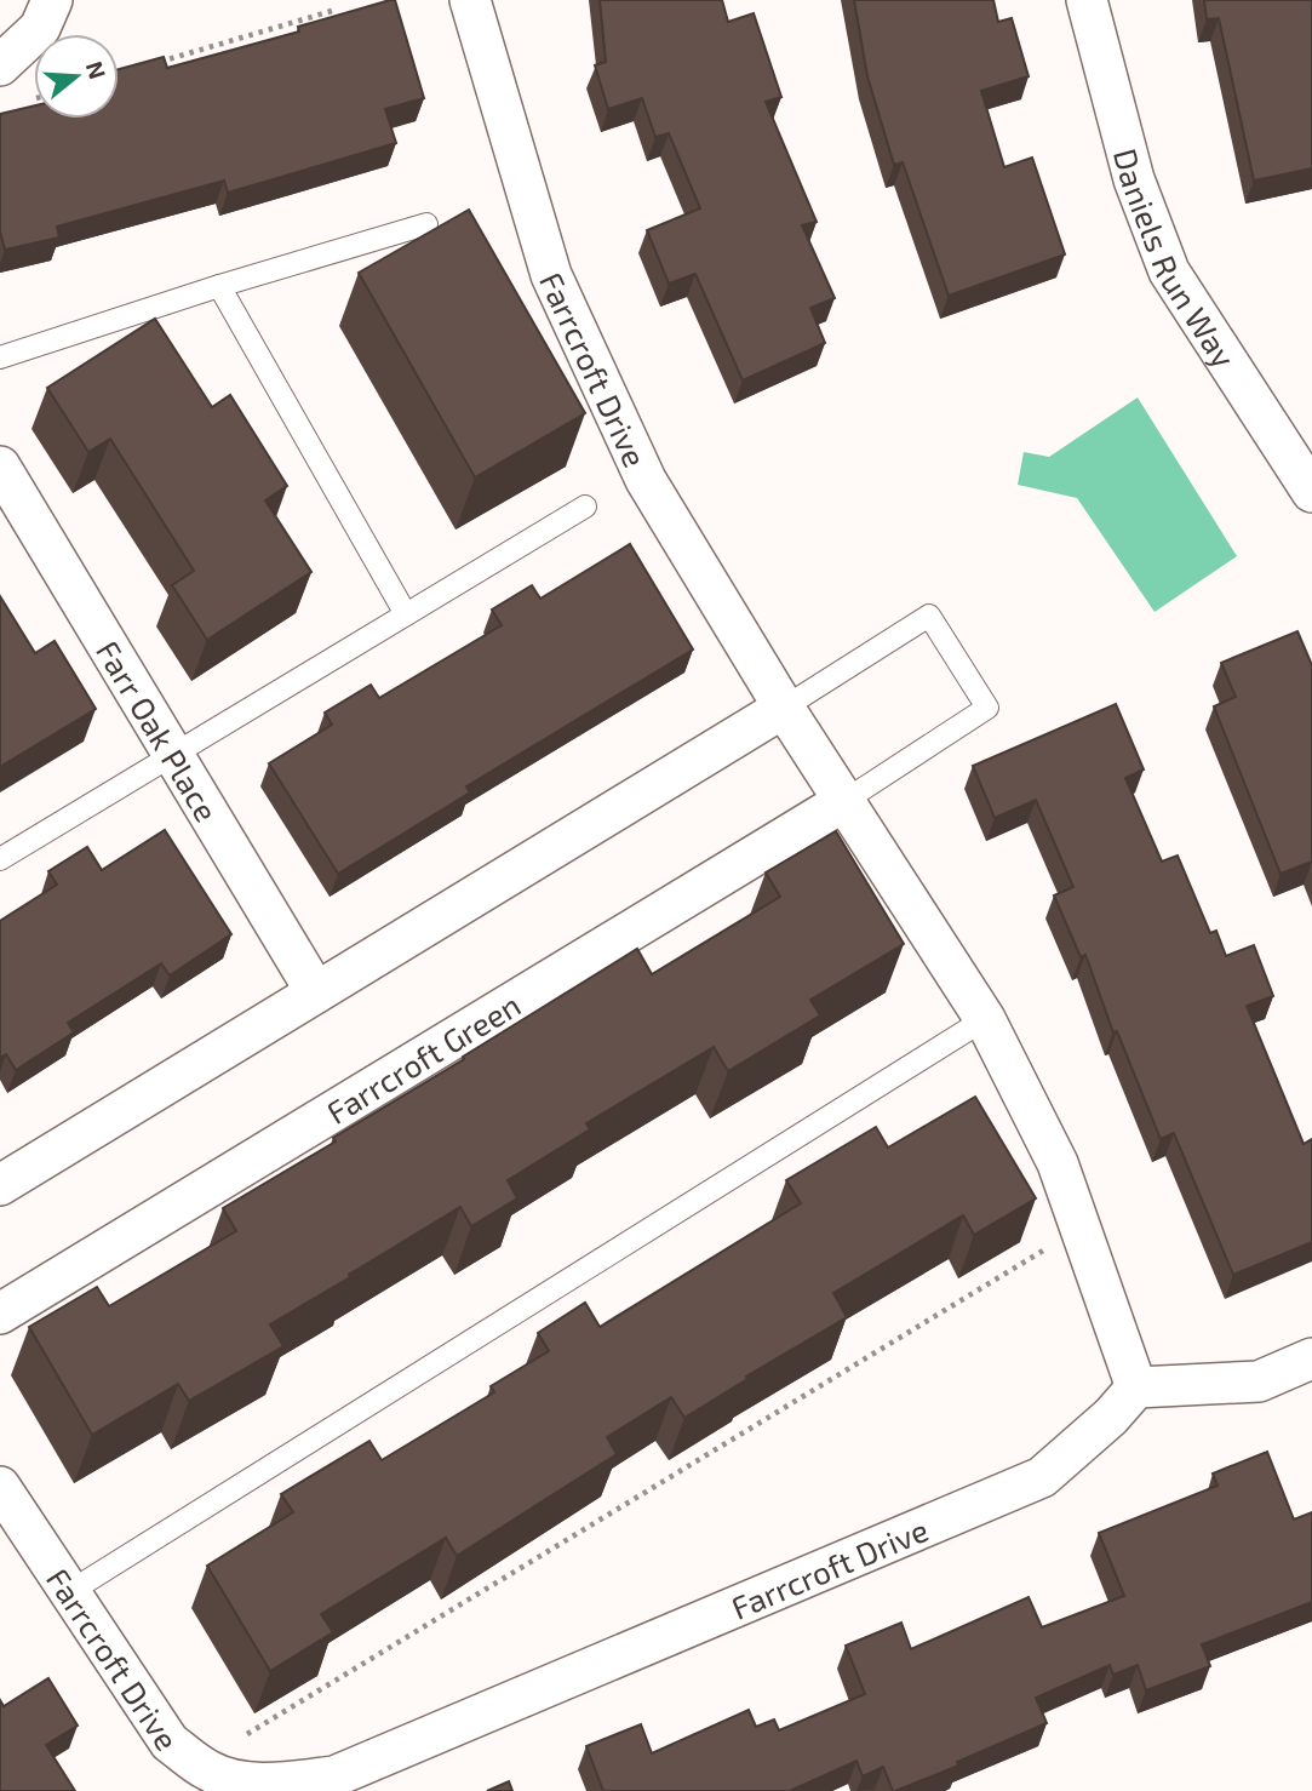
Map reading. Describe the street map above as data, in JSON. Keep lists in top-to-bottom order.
{
  "streets": {
    "street": [
      "Daniels Run Way",
      "Farrcroft Drive",
      "Farr Oak Place",
      "Farrcroft Green"
    ]
  },
  "crossings": [
    ["Farrcroft Drive", "Farrcroft Green"]
  ],
  "north": "right"
}
